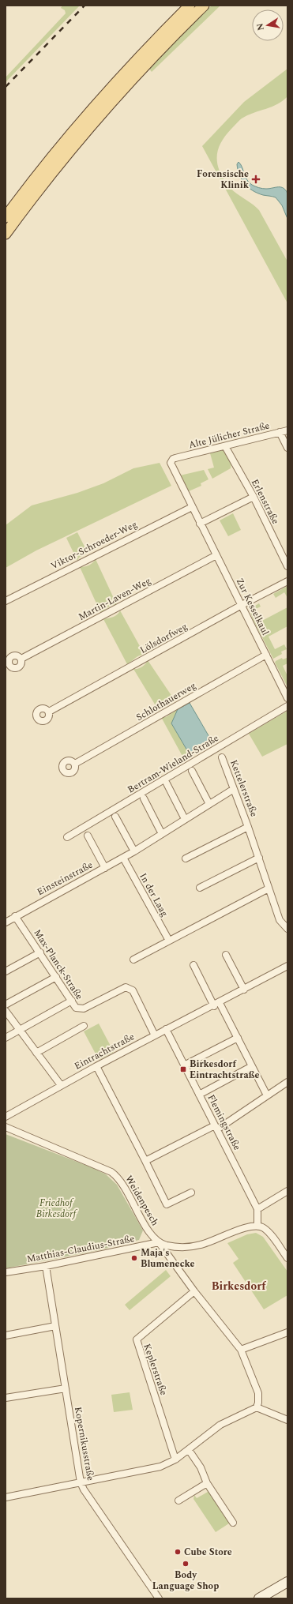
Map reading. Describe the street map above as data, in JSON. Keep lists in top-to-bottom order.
{
  "streets": {
    "street": [
      "Alte Jülicher Straße",
      "Erlenstraße",
      "Viktor-Schroeder-Weg",
      "Martin-Laven-Weg",
      "Zur Kesselkaul",
      "Lölsdorfweg",
      "Schlothauerweg",
      "Bertram-Wieland-Straße",
      "Kettelerstraße",
      "Einsteinstraße",
      "In der Laag",
      "Max-Planck-Straße",
      "Eintrachtstraße",
      "Flemingstraße",
      "Weidenpesch",
      "Matthias-Claudius-Straße",
      "Keplerstraße",
      "Kopernikusstraße"
    ]
  },
  "crossings": [
    ["Alte Jülicher Straße", "Erlenstraße"],
    ["Alte Jülicher Straße", "Zur Kesselkaul"],
    ["Viktor-Schroeder-Weg", "Zur Kesselkaul"],
    ["Martin-Laven-Weg", "Zur Kesselkaul"],
    ["Zur Kesselkaul", "Lölsdorfweg"],
    ["Zur Kesselkaul", "Schlothauerweg"],
    ["Kettelerstraße", "Einsteinstraße"],
    ["Einsteinstraße", "In der Laag"],
    ["Einsteinstraße", "Max-Planck-Straße"],
    ["Max-Planck-Straße", "Eintrachtstraße"],
    ["Eintrachtstraße", "Flemingstraße"],
    ["Weidenpesch", "Matthias-Claudius-Straße"],
    ["Weidenpesch", "Keplerstraße"],
    ["Matthias-Claudius-Straße", "Kopernikusstraße"]
  ],
  "districts": ["Birkesdorf"],
  "parks": ["Friedhof Birkesdorf"],
  "places": {
    "health": ["Forensische Klinik"],
    "transit": ["Birkesdorf Eintrachtstraße"],
    "other": ["Maja's Blumenecke", "Cube Store", "Body Language Shop"]
  },
  "north": "left"
}
